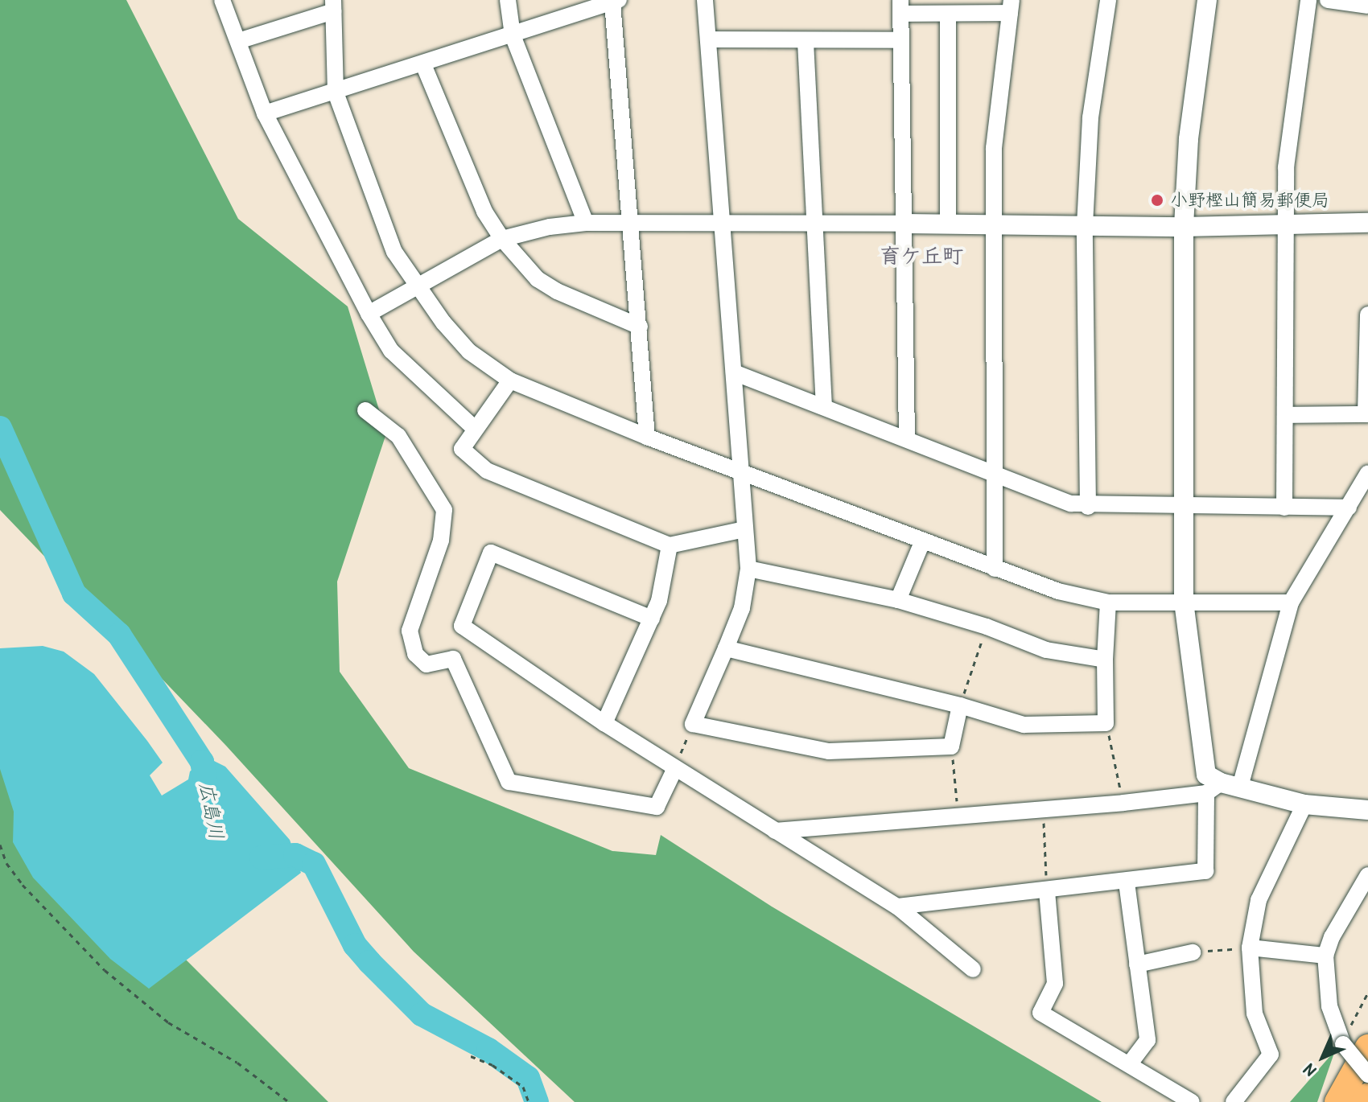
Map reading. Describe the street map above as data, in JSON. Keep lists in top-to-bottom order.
{
  "districts": ["育ケ丘町"],
  "water": ["広島川"],
  "places": ["小野樫山簡易郵便局"],
  "north": "bottom left"
}
